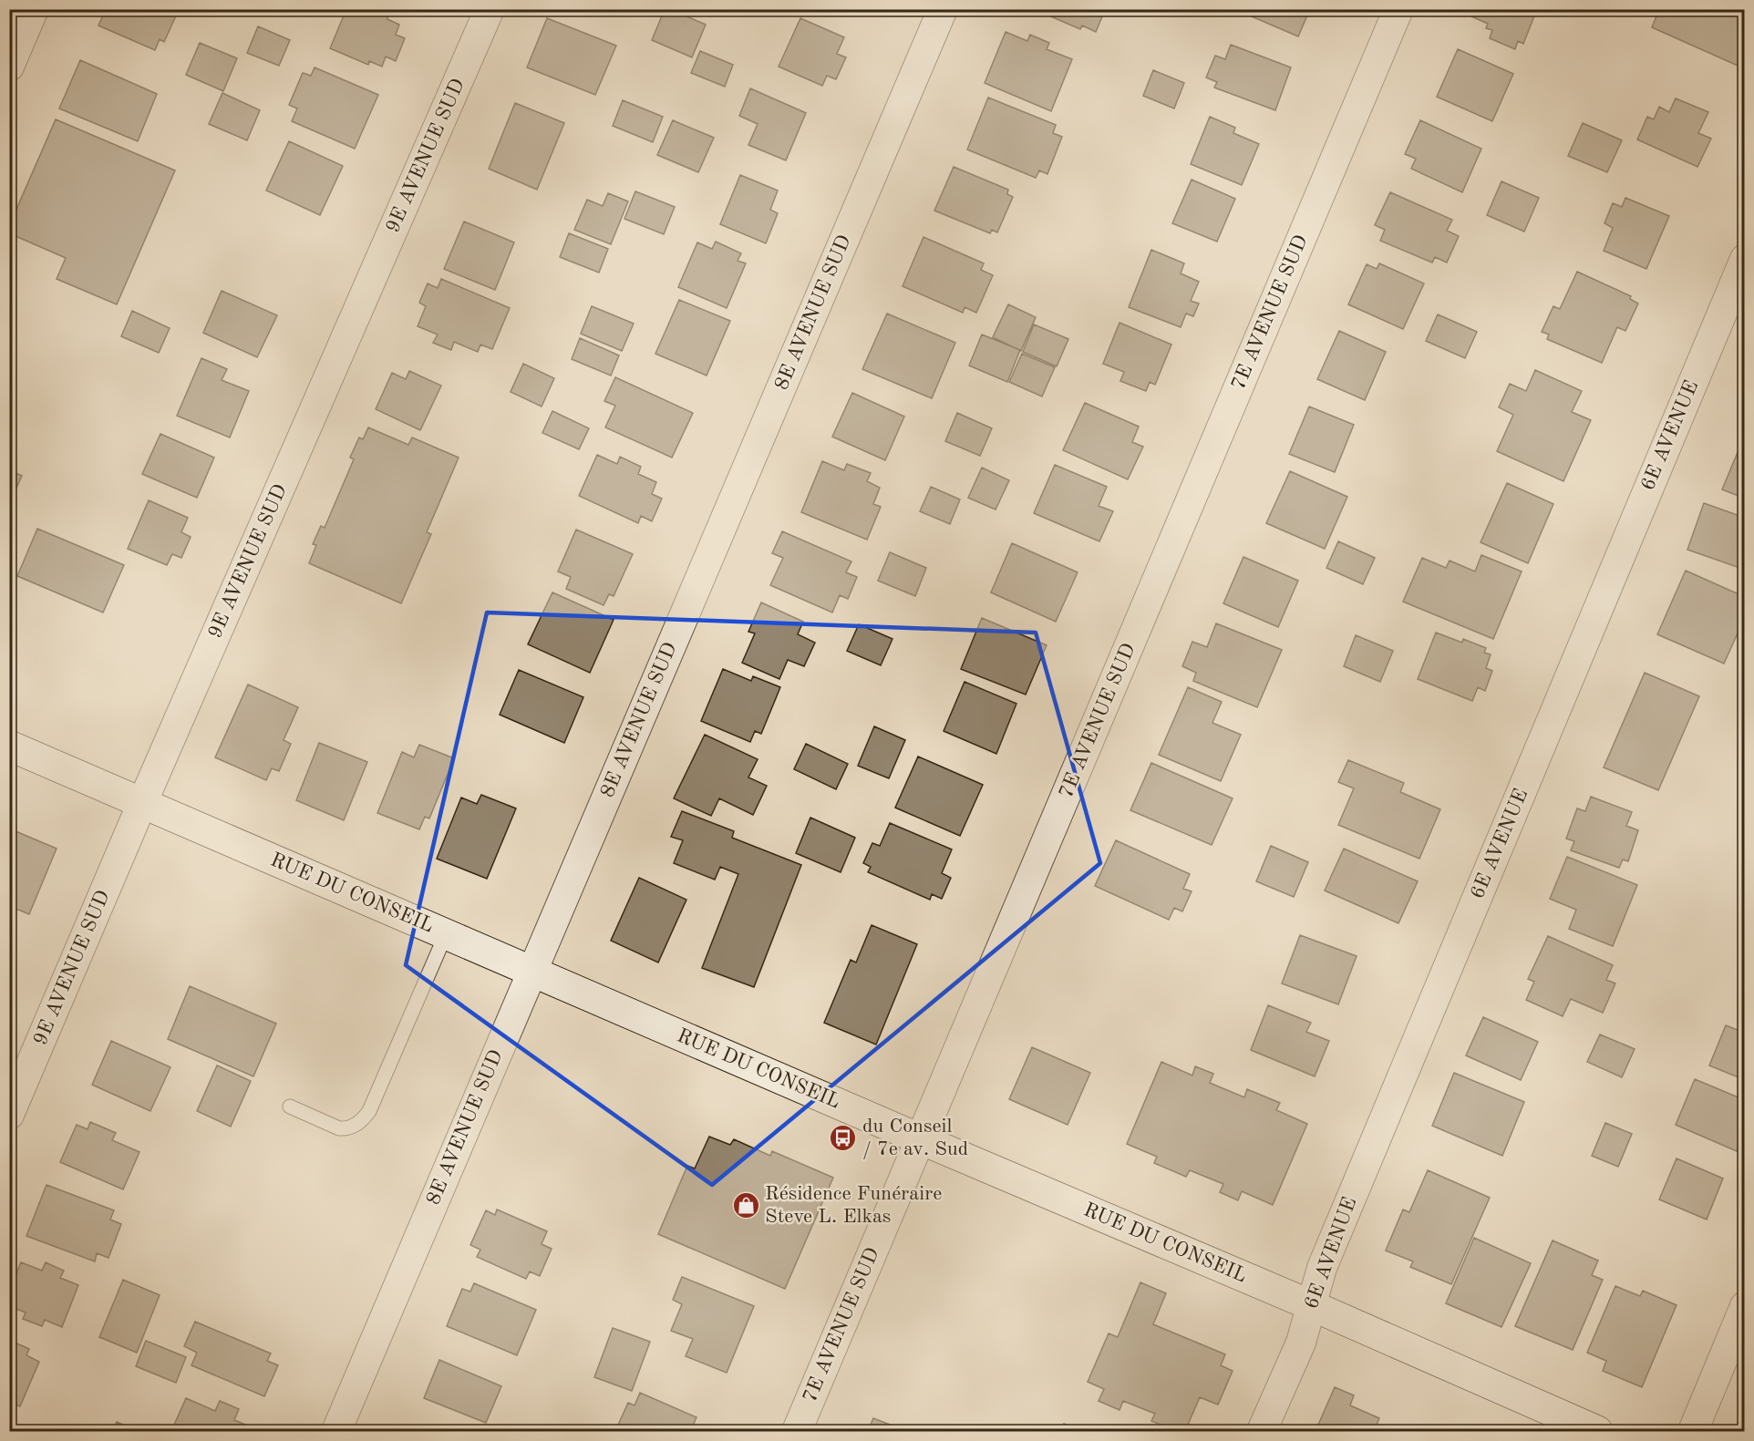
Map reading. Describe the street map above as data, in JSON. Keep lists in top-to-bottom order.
{
  "streets": {
    "street": [
      "9E AVENUE SUD",
      "8E AVENUE SUD",
      "7E AVENUE SUD",
      "6E AVENUE",
      "RUE DU CONSEIL"
    ]
  },
  "crossings": [
    ["9E AVENUE SUD", "RUE DU CONSEIL"],
    ["8E AVENUE SUD", "RUE DU CONSEIL"],
    ["7E AVENUE SUD", "RUE DU CONSEIL"],
    ["6E AVENUE", "RUE DU CONSEIL"]
  ],
  "places": {
    "bus stop": ["du Conseil / 7e av. Sud"],
    "shop": ["Résidence Funéraire Steve L. Elkas"]
  }
}
